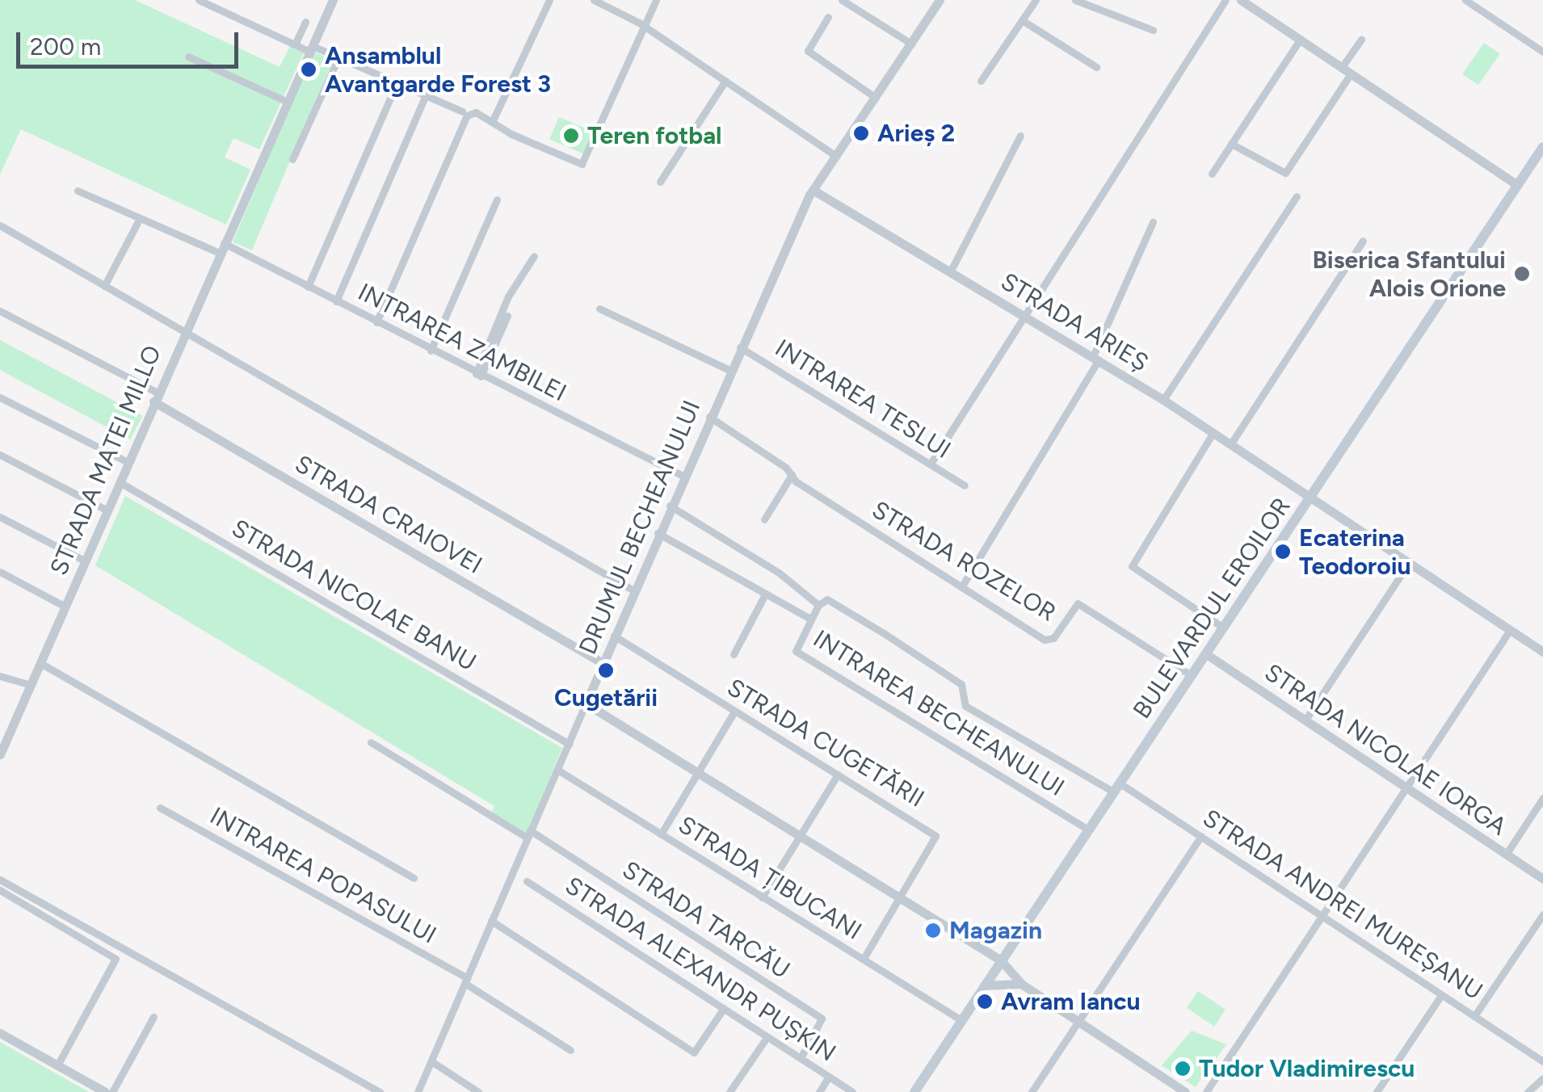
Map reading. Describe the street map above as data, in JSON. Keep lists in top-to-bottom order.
{
  "streets": {
    "main road": ["BULEVARDUL EROILOR"],
    "street": [
      "STRADA ARIEȘ",
      "INTRAREA ZAMBILEI",
      "INTRAREA TESLUI",
      "STRADA MATEI MILLO",
      "STRADA CRAIOVEI",
      "DRUMUL BECHEANULUI",
      "STRADA ROZELOR",
      "STRADA NICOLAE BANU",
      "INTRAREA BECHEANULUI",
      "STRADA CUGETĂRII",
      "STRADA NICOLAE IORGA",
      "INTRAREA POPASULUI",
      "STRADA ȚIBUCANI",
      "STRADA ANDREI MUREȘANU",
      "STRADA TARCĂU",
      "STRADA ALEXANDR PUȘKIN"
    ]
  },
  "crossings": [
    ["STRADA ARIEȘ", "DRUMUL BECHEANULUI"],
    ["STRADA ARIEȘ", "BULEVARDUL EROILOR"],
    ["INTRAREA ZAMBILEI", "STRADA MATEI MILLO"],
    ["INTRAREA ZAMBILEI", "DRUMUL BECHEANULUI"],
    ["INTRAREA TESLUI", "DRUMUL BECHEANULUI"],
    ["STRADA MATEI MILLO", "STRADA CRAIOVEI"],
    ["STRADA MATEI MILLO", "STRADA NICOLAE BANU"],
    ["STRADA CRAIOVEI", "DRUMUL BECHEANULUI"],
    ["DRUMUL BECHEANULUI", "STRADA ROZELOR"],
    ["DRUMUL BECHEANULUI", "STRADA NICOLAE BANU"],
    ["DRUMUL BECHEANULUI", "INTRAREA BECHEANULUI"],
    ["DRUMUL BECHEANULUI", "STRADA CUGETĂRII"],
    ["DRUMUL BECHEANULUI", "INTRAREA POPASULUI"],
    ["DRUMUL BECHEANULUI", "STRADA ȚIBUCANI"],
    ["DRUMUL BECHEANULUI", "STRADA TARCĂU"],
    ["STRADA ROZELOR", "BULEVARDUL EROILOR"],
    ["BULEVARDUL EROILOR", "INTRAREA BECHEANULUI"],
    ["BULEVARDUL EROILOR", "STRADA NICOLAE IORGA"],
    ["BULEVARDUL EROILOR", "STRADA ȚIBUCANI"],
    ["BULEVARDUL EROILOR", "STRADA ANDREI MUREȘANU"],
    ["INTRAREA BECHEANULUI", "STRADA ANDREI MUREȘANU"],
    ["STRADA CUGETĂRII", "STRADA ȚIBUCANI"],
    ["STRADA TARCĂU", "STRADA ALEXANDR PUȘKIN"]
  ],
  "places": [
    "Ansamblul Avantgarde Forest 3",
    "Arieș 2",
    "Teren fotbal",
    "Biserica Sfantului Alois Orione",
    "Ecaterina Teodoroiu",
    "Cugetării",
    "Magazin",
    "Avram Iancu",
    "Tudor Vladimirescu"
  ],
  "scale_bar": "200 m"
}
